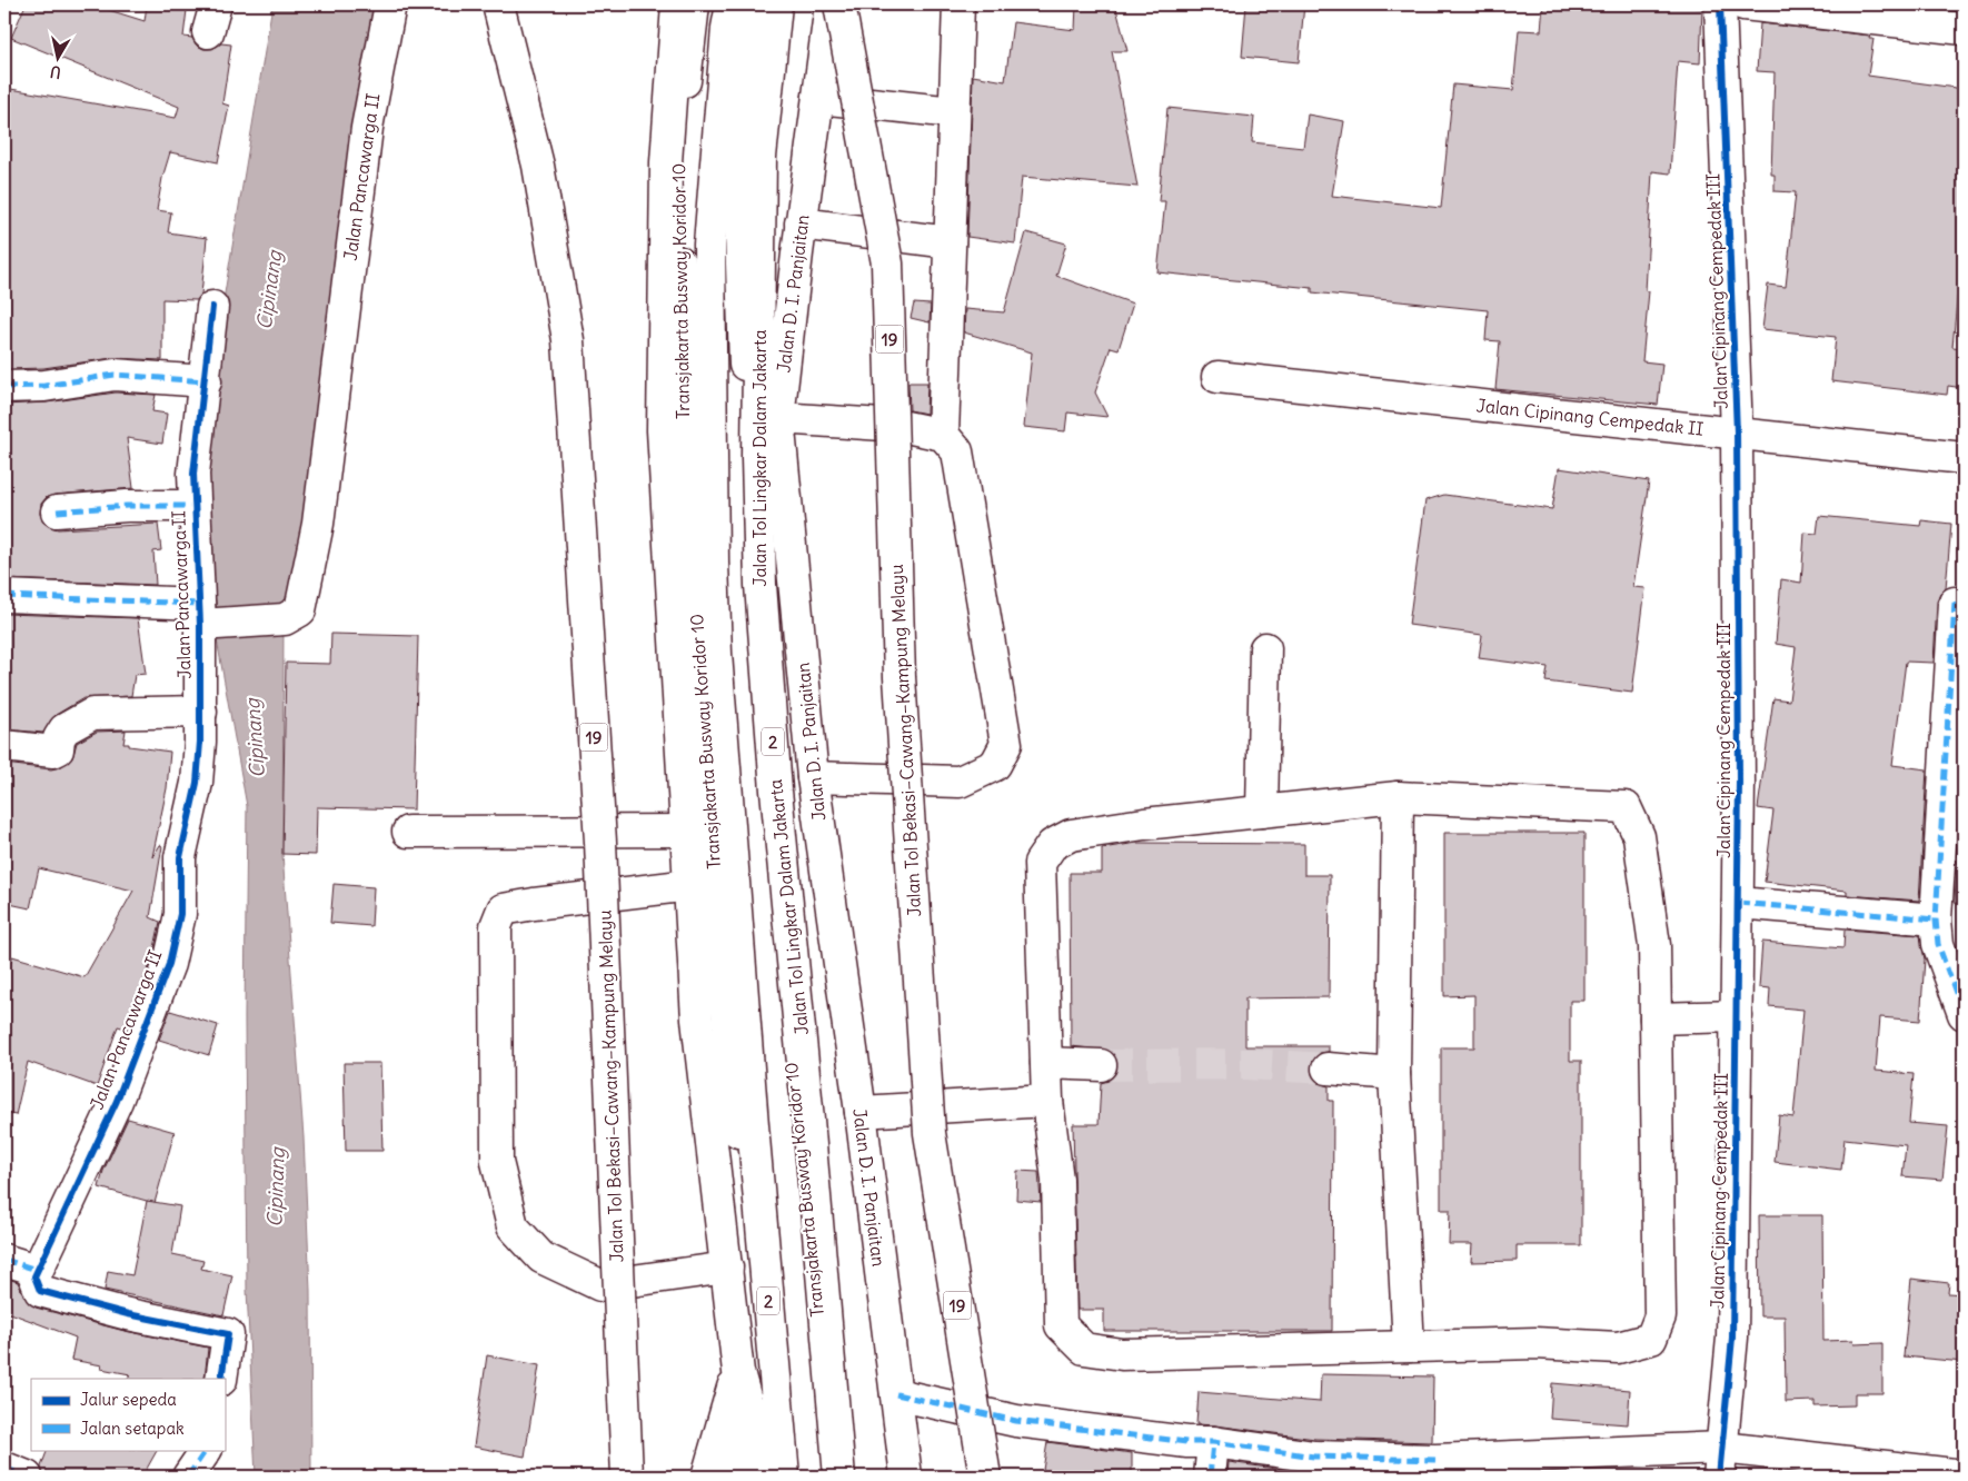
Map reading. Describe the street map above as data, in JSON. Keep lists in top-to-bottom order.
{
  "streets": {
    "main road": [
      "Jalan Pancawarga II",
      "Transjakarta Busway Koridor 10",
      "Jalan Cipinang Cempedak III",
      "Jalan D. I. Panjaitan",
      "19",
      "Jalan Cipinang Cempedak II",
      "Jalan Tol Lingkar Dalam Jakarta",
      "Jalan Tol Bekasi–Cawang–Kampung Melayu",
      "2"
    ]
  },
  "crossings": [
    ["Jalan Cipinang Cempedak III", "Jalan Cipinang Cempedak II"]
  ],
  "water": ["Cipinang"],
  "legend": ["Jalur sepeda", "Jalan setapak"],
  "north": "bottom"
}
